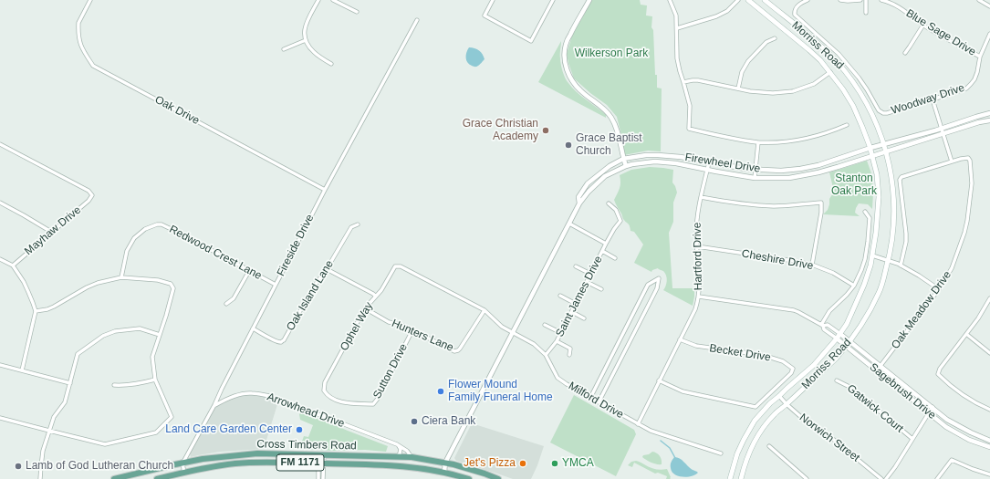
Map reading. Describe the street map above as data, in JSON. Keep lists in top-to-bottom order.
{
  "streets": {
    "main road": ["Morriss Road", "Cross Timbers Road", "FM 1171"],
    "street": [
      "Blue Sage Drive",
      "Woodway Drive",
      "Oak Drive",
      "Firewheel Drive",
      "Mayhaw Drive",
      "Fireside Drive",
      "Redwood Crest Lane",
      "Hartford Drive",
      "Cheshire Drive",
      "Oak Island Lane",
      "Saint James Drive",
      "Oak Meadow Drive",
      "Ophel Way",
      "Hunters Lane",
      "Becket Drive",
      "Sutton Drive",
      "Sagebrush Drive",
      "Milford Drive",
      "Gatwick Court",
      "Arrowhead Drive",
      "Norwich Street"
    ]
  },
  "crossings": [
    ["Blue Sage Drive", "Woodway Drive"],
    ["Morriss Road", "Firewheel Drive"],
    ["Morriss Road", "Sagebrush Drive"],
    ["Morriss Road", "Norwich Street"],
    ["Oak Drive", "Fireside Drive"],
    ["Firewheel Drive", "Hartford Drive"],
    ["Firewheel Drive", "Milford Drive"],
    ["Firewheel Drive", "Cross Timbers Road"],
    ["Fireside Drive", "Redwood Crest Lane"],
    ["Fireside Drive", "Oak Island Lane"],
    ["Fireside Drive", "Arrowhead Drive"],
    ["Fireside Drive", "Cross Timbers Road"],
    ["Hartford Drive", "Cheshire Drive"],
    ["Hartford Drive", "Becket Drive"],
    ["Hartford Drive", "Sagebrush Drive"],
    ["Hartford Drive", "Milford Drive"],
    ["Saint James Drive", "Milford Drive"],
    ["Oak Meadow Drive", "Sagebrush Drive"],
    ["Ophel Way", "Hunters Lane"],
    ["Ophel Way", "Sutton Drive"],
    ["Ophel Way", "Milford Drive"],
    ["Hunters Lane", "Sutton Drive"],
    ["Hunters Lane", "Milford Drive"],
    ["Arrowhead Drive", "Cross Timbers Road"]
  ],
  "parks": ["Wilkerson Park", "Stanton Oak Park"],
  "places": [
    "Grace Christian Academy",
    "Grace Baptist Church",
    "Flower Mound Family Funeral Home",
    "Ciera Bank",
    "Land Care Garden Center",
    "Jet's Pizza",
    "YMCA",
    "Lamb of God Lutheran Church"
  ]
}
